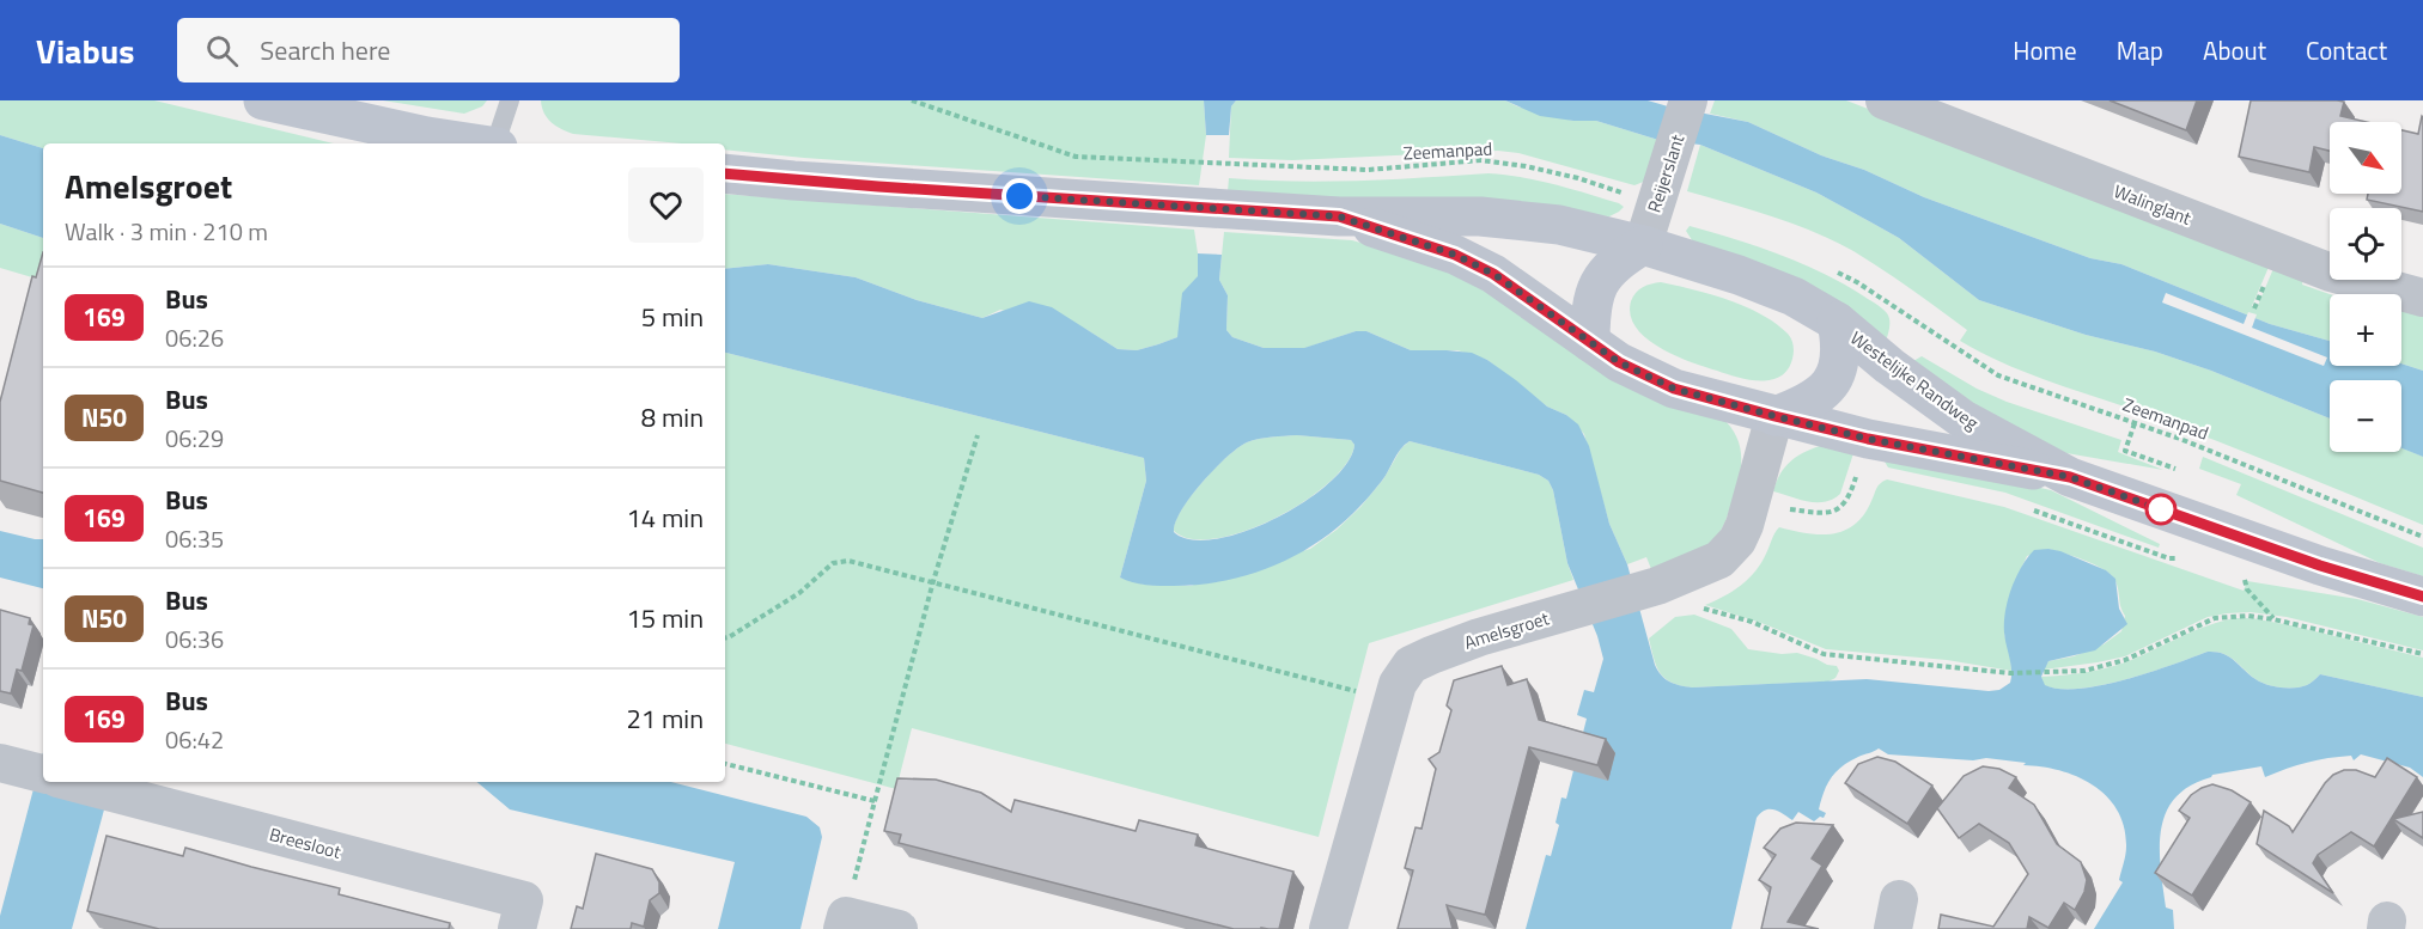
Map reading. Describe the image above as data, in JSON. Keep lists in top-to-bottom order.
{
  "streets": {
    "street": [
      "Reijerslant",
      "Walinglant",
      "Westelijke Randweg",
      "Amelsgroet",
      "Breesloot"
    ],
    "path": ["Zeemanpad"]
  },
  "crossings": [
    ["Zeemanpad", "Reijerslant"],
    ["Reijerslant", "Westelijke Randweg"],
    ["Westelijke Randweg", "Amelsgroet"]
  ],
  "lines": ["bus line 169"],
  "north": "bottom right",
  "page": {
    "header": "Viabus",
    "search": "Search here",
    "nav": [
      "Home",
      "Map",
      "About",
      "Contact"
    ],
    "map_buttons": ["+", "−"],
    "heading": ["Amelsgroet", "Walk · 3 min · 210 m"],
    "list": [
      {
        "mark": "169",
        "name": "Bus",
        "note": "06:26",
        "value": "5 min"
      },
      {
        "mark": "N50",
        "name": "Bus",
        "note": "06:29",
        "value": "8 min"
      },
      {
        "mark": "169",
        "name": "Bus",
        "note": "06:35",
        "value": "14 min"
      },
      {
        "mark": "N50",
        "name": "Bus",
        "note": "06:36",
        "value": "15 min"
      },
      {
        "mark": "169",
        "name": "Bus",
        "note": "06:42",
        "value": "21 min"
      }
    ]
  }
}
